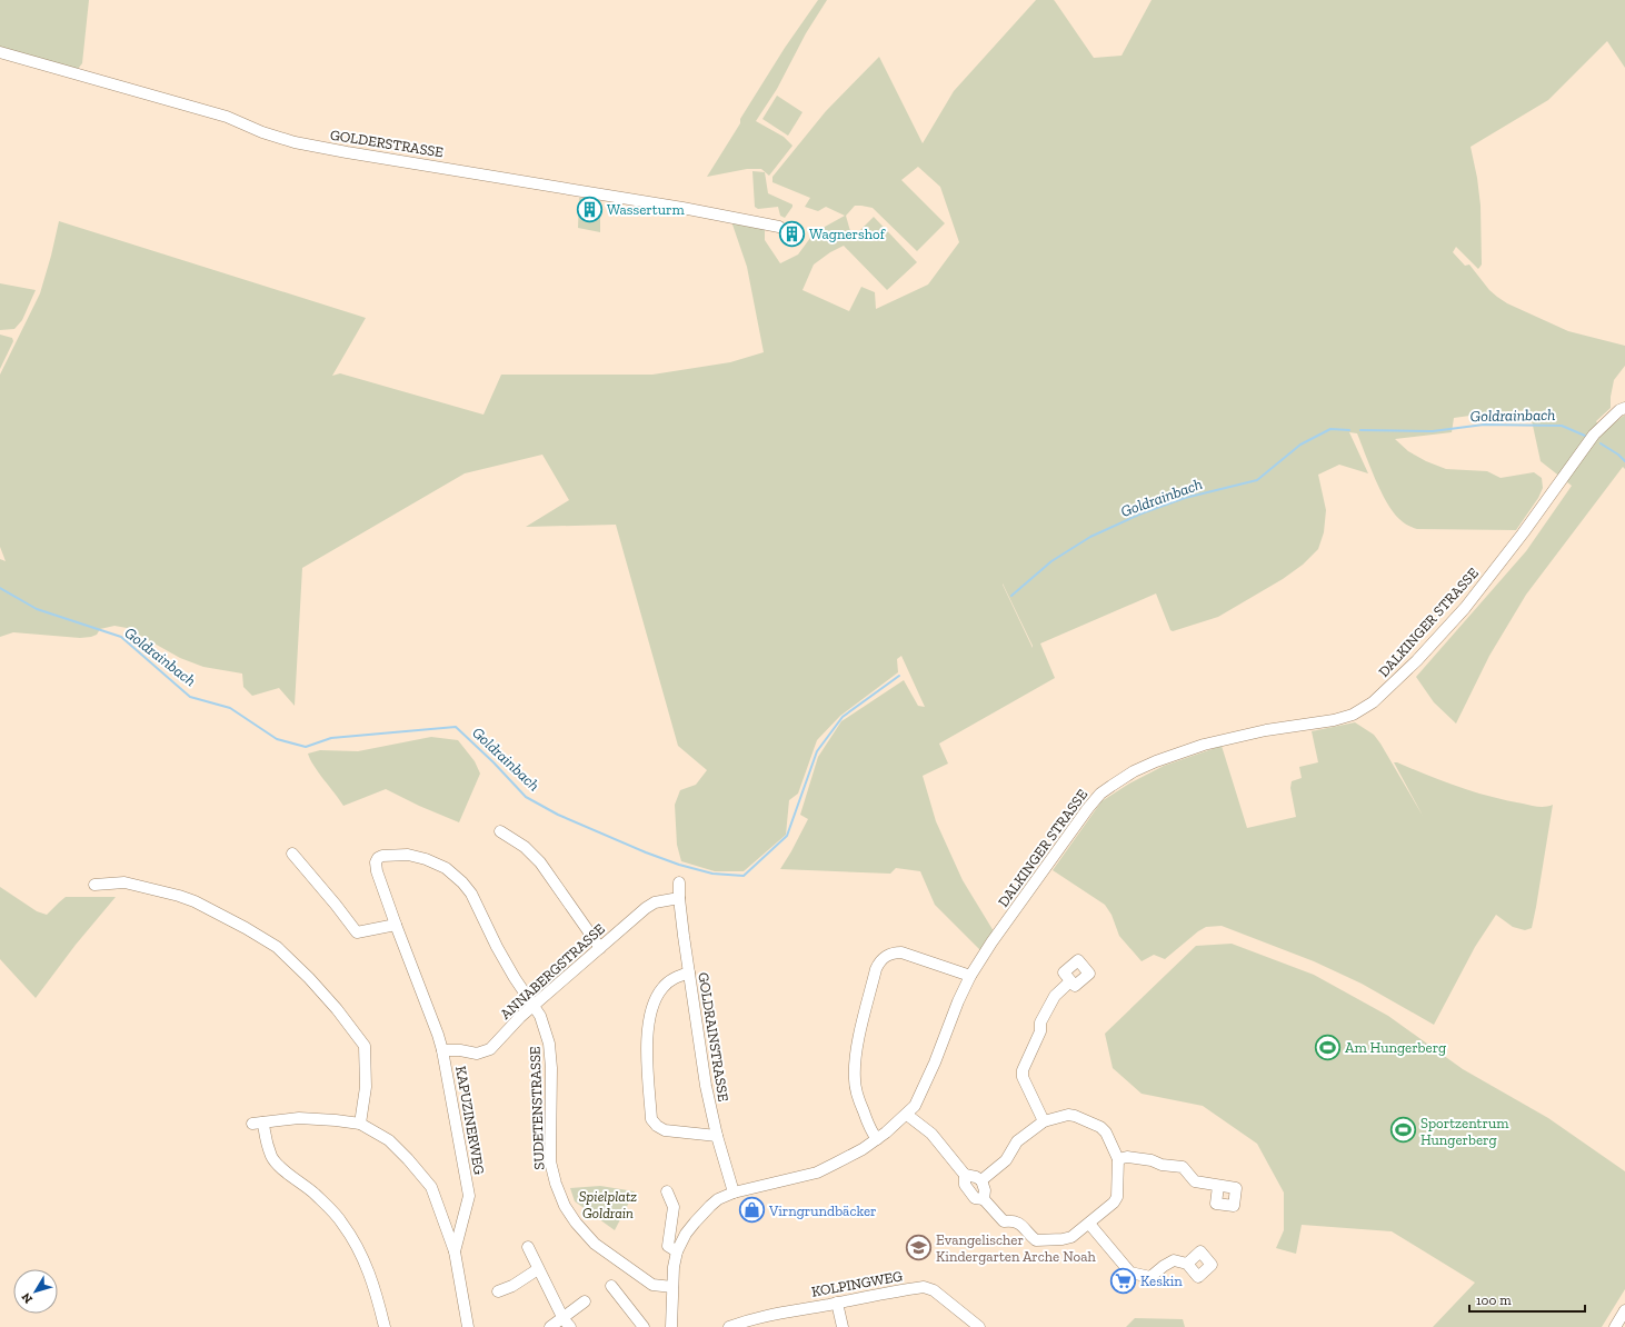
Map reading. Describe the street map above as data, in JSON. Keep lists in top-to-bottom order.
{
  "streets": {
    "street": [
      "GOLDERSTRASSE",
      "DALKINGER STRASSE",
      "ANNABERGSTRASSE",
      "GOLDRAINSTRASSE",
      "SUDETENSTRASSE",
      "KAPUZINERWEG",
      "KOLPINGWEG"
    ]
  },
  "crossings": [
    ["DALKINGER STRASSE", "GOLDRAINSTRASSE"],
    ["DALKINGER STRASSE", "SUDETENSTRASSE"],
    ["ANNABERGSTRASSE", "GOLDRAINSTRASSE"],
    ["ANNABERGSTRASSE", "SUDETENSTRASSE"],
    ["ANNABERGSTRASSE", "KAPUZINERWEG"],
    ["SUDETENSTRASSE", "KAPUZINERWEG"]
  ],
  "water": ["Goldrainbach"],
  "parks": ["Spielplatz Goldrain"],
  "places": {
    "building": ["Wasserturm", "Wagnershof"],
    "sports": ["Am Hungerberg", "Sportzentrum Hungerberg"],
    "shop": ["Virngrundbäcker"],
    "school or university": ["Evangelischer Kindergarten Arche Noah"],
    "supermarket": ["Keskin"]
  },
  "scale_bar": "100 m",
  "north": "bottom left"
}
